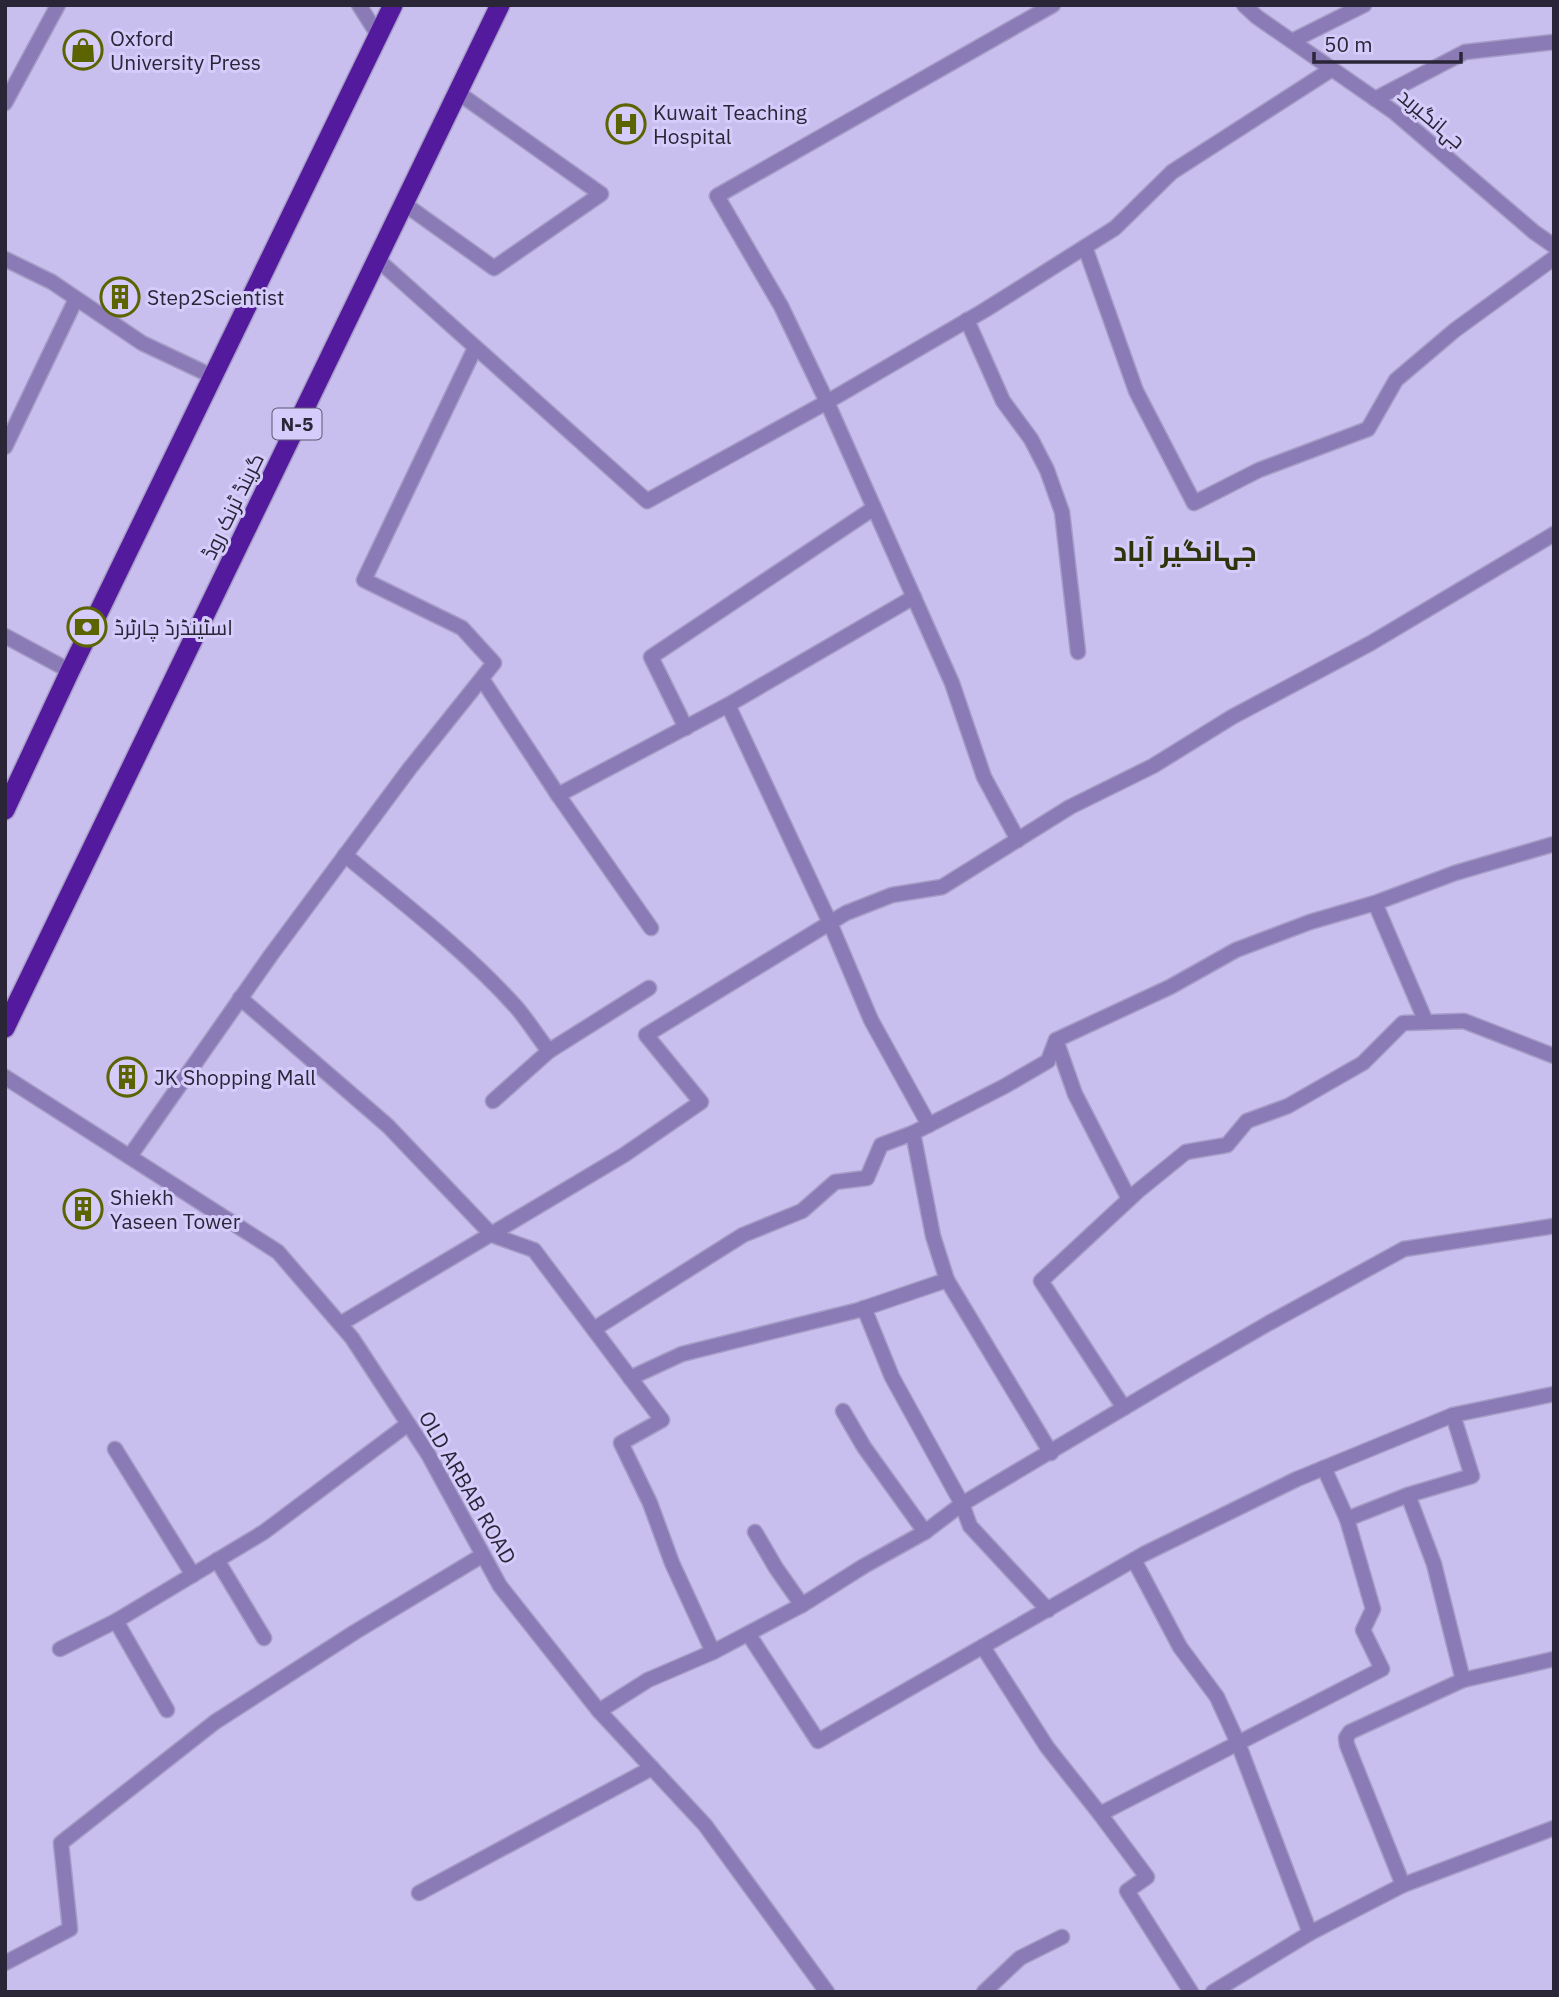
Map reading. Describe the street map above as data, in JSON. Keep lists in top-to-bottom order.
{
  "streets": {
    "highway": ["N-5", "گرینڈ ٹرنک روڈ"],
    "street": ["جہانگیربد", "OLD ARBAB ROAD"]
  },
  "districts": ["جہانگیر آباد"],
  "places": {
    "shop": ["Oxford University Press"],
    "hospital": ["Kuwait Teaching Hospital"],
    "building": ["Step2Scientist", "JK Shopping Mall", "Shiekh Yaseen Tower"],
    "bank": ["اسٹینڈرڈ چارٹرڈ"]
  },
  "scale_bar": "50 m"
}
